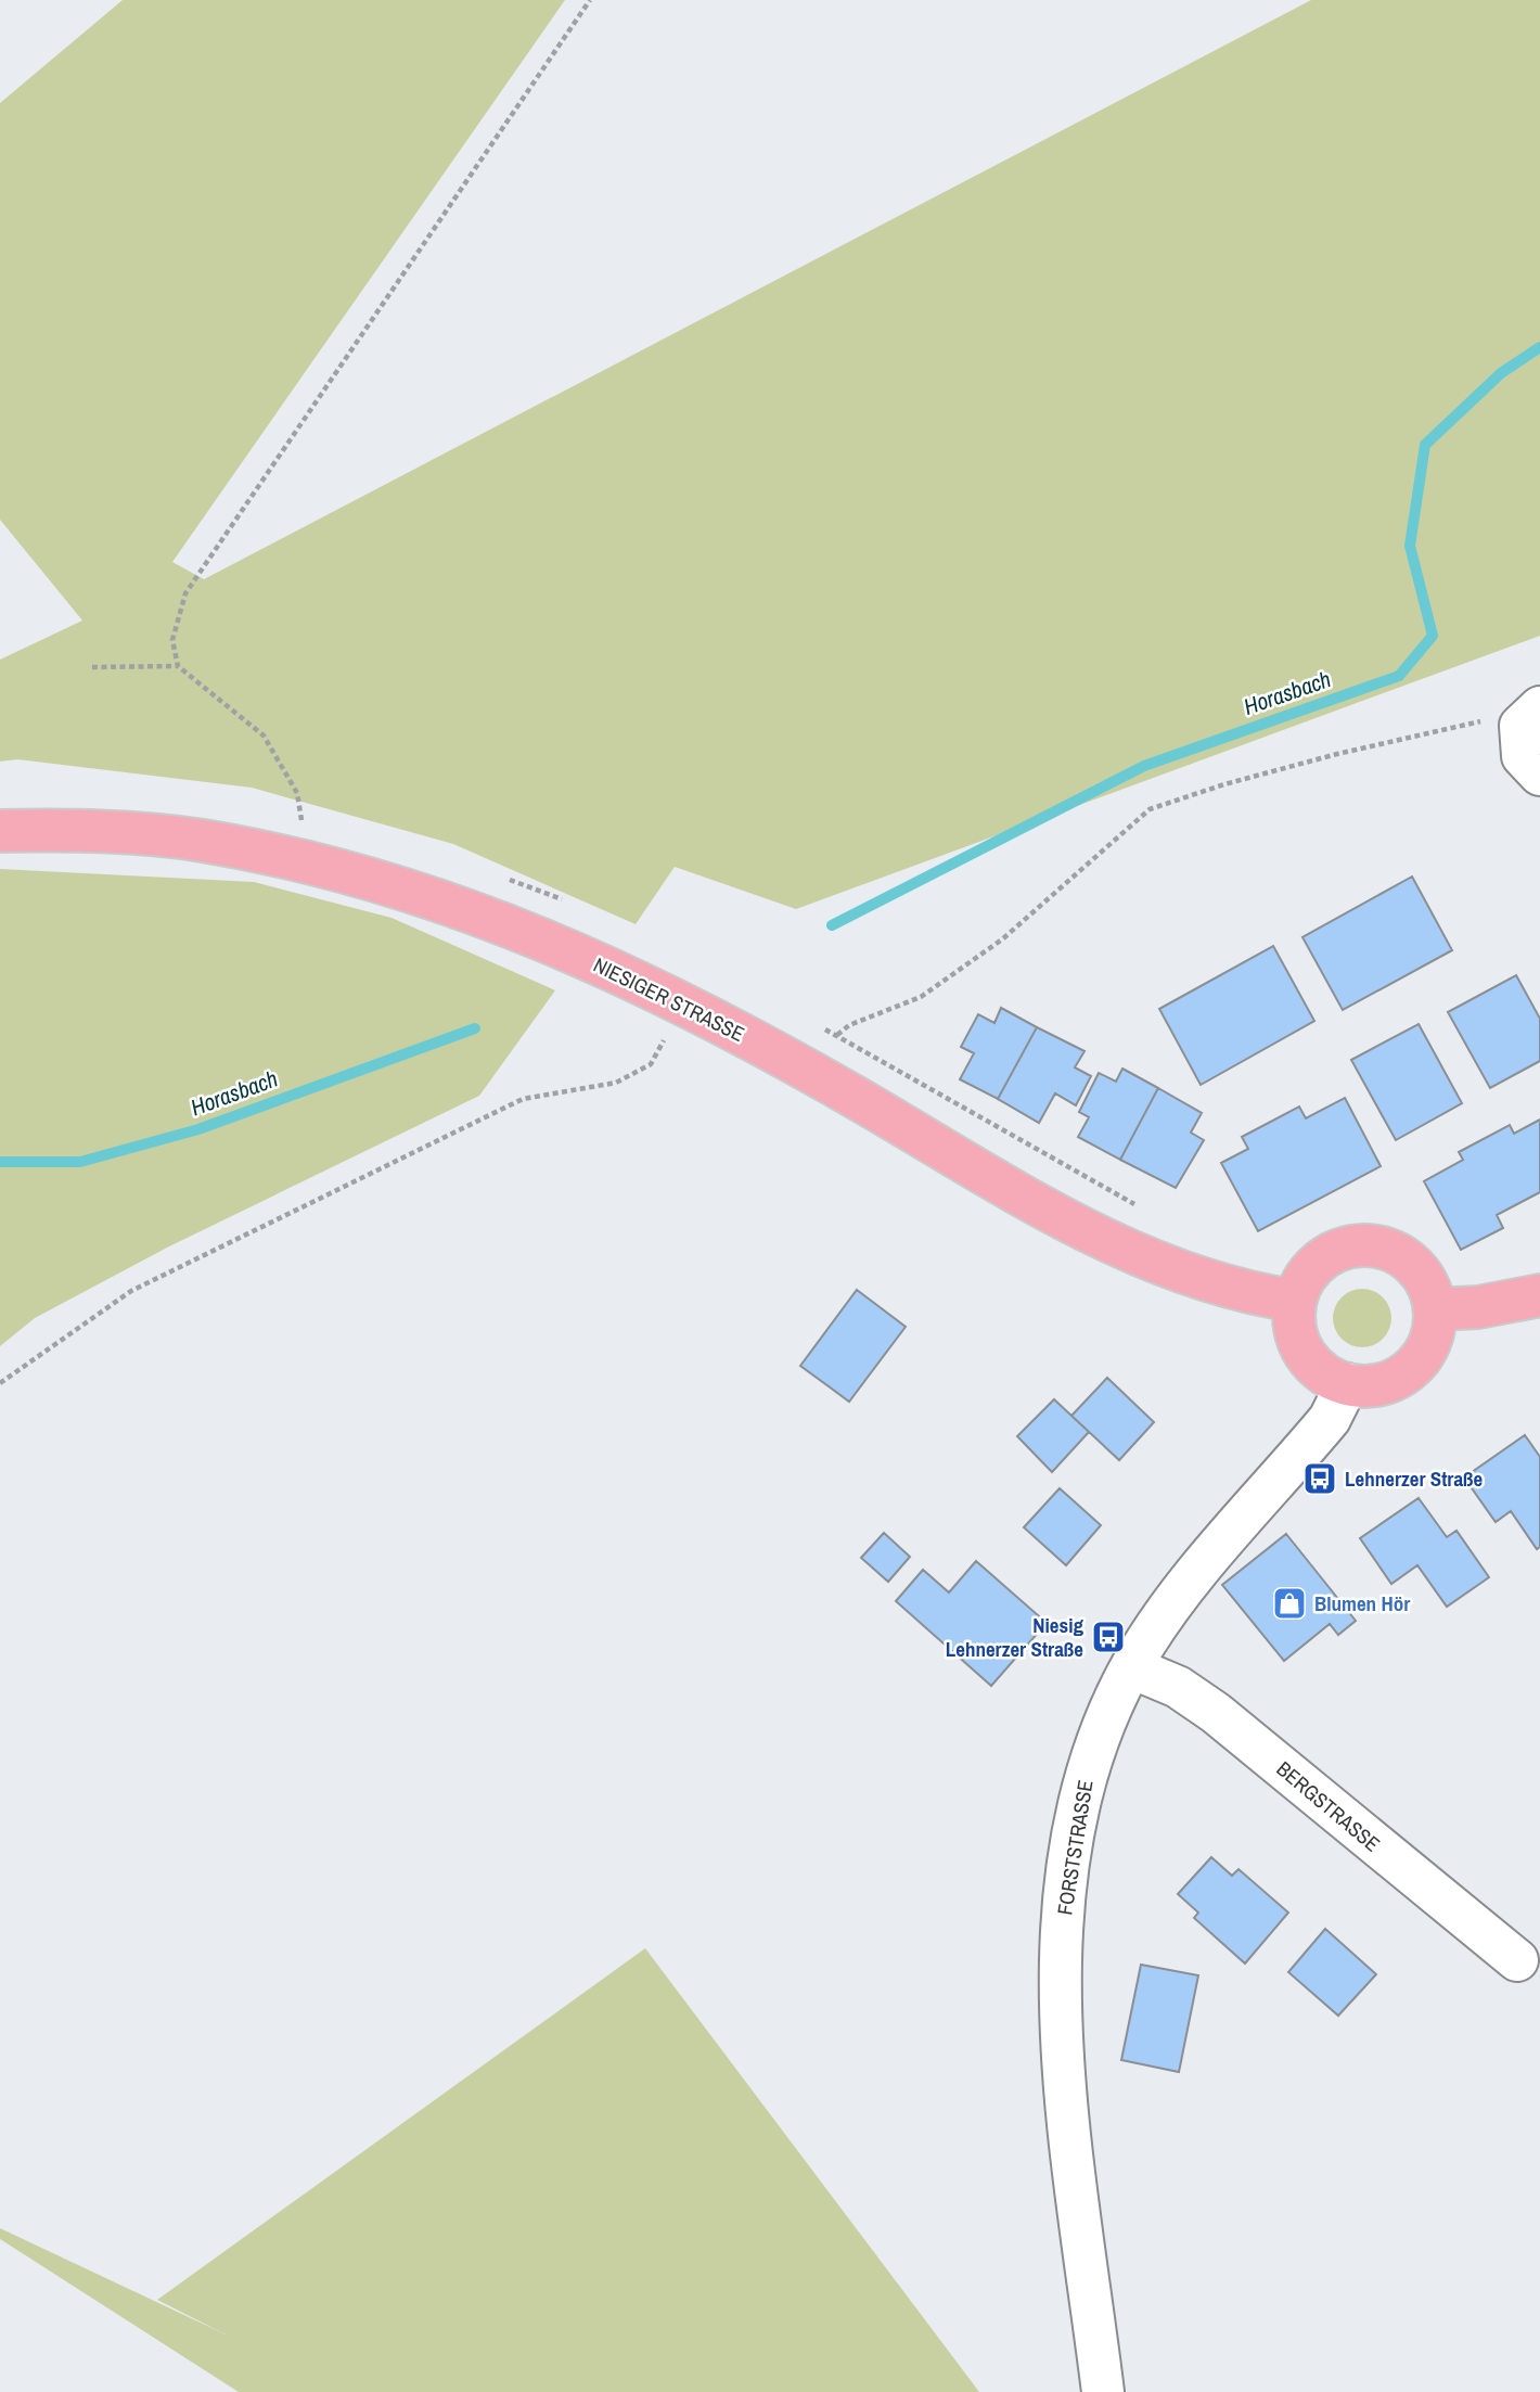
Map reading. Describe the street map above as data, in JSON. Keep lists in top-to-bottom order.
{
  "streets": {
    "main road": ["NIESIGER STRASSE"],
    "street": ["BERGSTRASSE", "FORSTSTRASSE"]
  },
  "crossings": [
    ["NIESIGER STRASSE", "FORSTSTRASSE"],
    ["BERGSTRASSE", "FORSTSTRASSE"]
  ],
  "water": ["Horasbach"],
  "places": {
    "bus stop": ["Lehnerzer Straße", "Niesig Lehnerzer Straße"],
    "shop": ["Blumen Hör"]
  }
}
